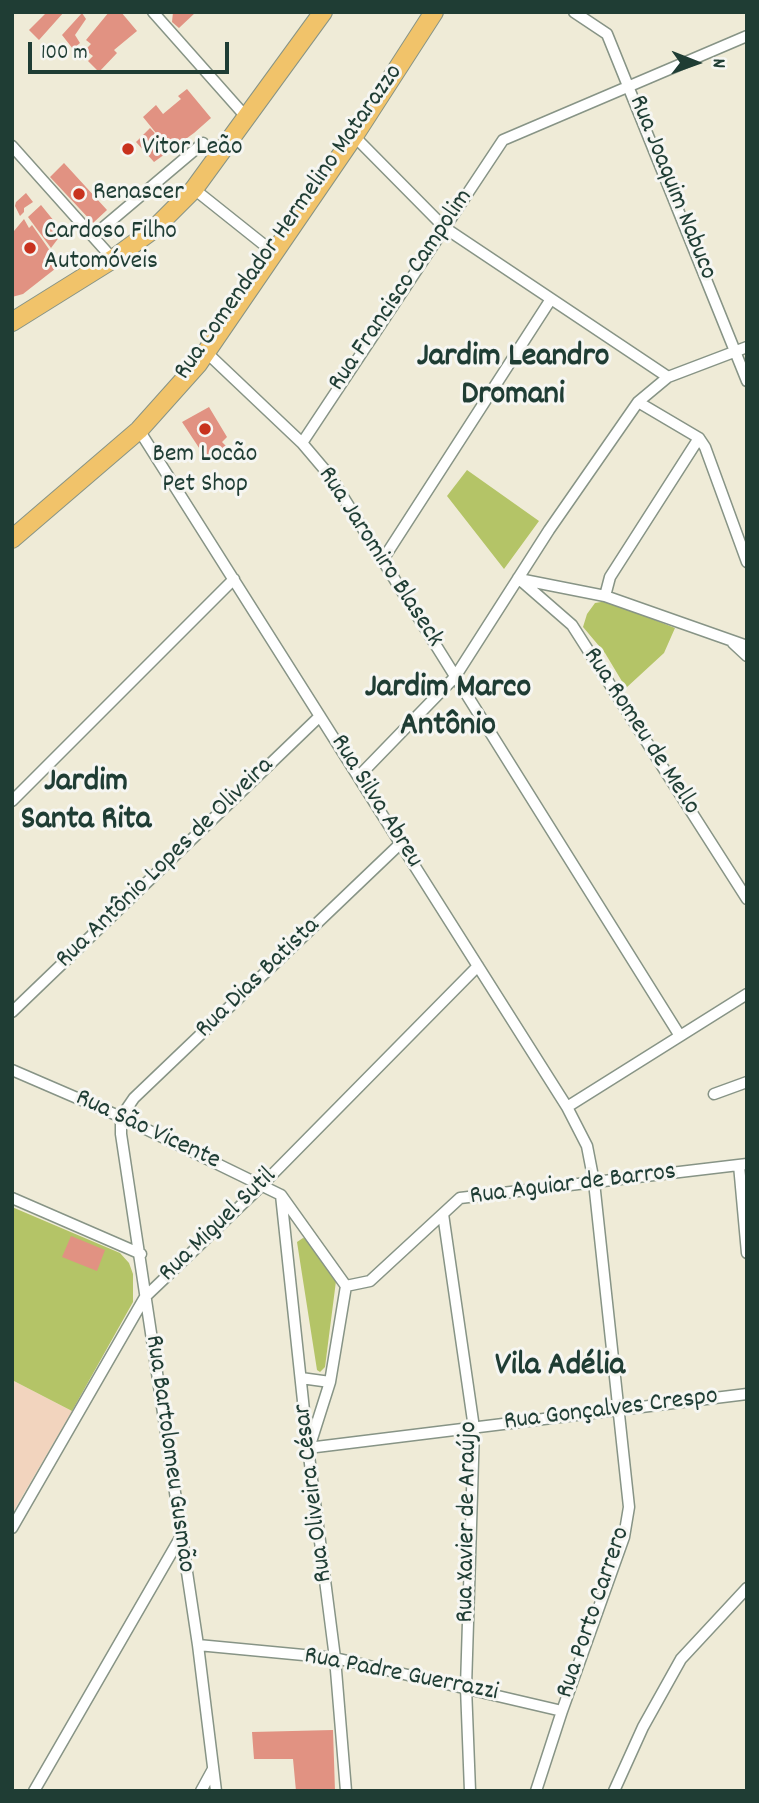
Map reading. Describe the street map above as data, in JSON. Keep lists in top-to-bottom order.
{
  "streets": {
    "main road": ["Rua Comendador Hermelino Matarazzo"],
    "street": [
      "Rua Joaquim Nabuco",
      "Rua Francisco Campolim",
      "Rua Jaromiro Blaseck",
      "Rua Romeu de Mello",
      "Rua Silva Abreu",
      "Rua Antônio Lopes de Oliveira",
      "Rua Dias Batista",
      "Rua São Vicente",
      "Rua Aguiar de Barros",
      "Rua Miguel Sutil",
      "Rua Gonçalves Crespo",
      "Rua Bartolomeu Gusmão",
      "Rua Oliveira César",
      "Rua Xavier de Araújo",
      "Rua Porto Carrero",
      "Rua Padre Guerrazzi"
    ]
  },
  "crossings": [
    ["Rua Joaquim Nabuco", "Rua Francisco Campolim"],
    ["Rua Comendador Hermelino Matarazzo", "Rua Jaromiro Blaseck"],
    ["Rua Comendador Hermelino Matarazzo", "Rua Silva Abreu"],
    ["Rua Francisco Campolim", "Rua Jaromiro Blaseck"],
    ["Rua Silva Abreu", "Rua Antônio Lopes de Oliveira"],
    ["Rua Silva Abreu", "Rua Dias Batista"],
    ["Rua Silva Abreu", "Rua Aguiar de Barros"],
    ["Rua Silva Abreu", "Rua Miguel Sutil"],
    ["Rua Silva Abreu", "Rua Porto Carrero"],
    ["Rua Dias Batista", "Rua São Vicente"],
    ["Rua Dias Batista", "Rua Bartolomeu Gusmão"],
    ["Rua São Vicente", "Rua Miguel Sutil"],
    ["Rua São Vicente", "Rua Bartolomeu Gusmão"],
    ["Rua São Vicente", "Rua Oliveira César"],
    ["Rua Aguiar de Barros", "Rua Xavier de Araújo"],
    ["Rua Aguiar de Barros", "Rua Porto Carrero"],
    ["Rua Miguel Sutil", "Rua Bartolomeu Gusmão"],
    ["Rua Gonçalves Crespo", "Rua Oliveira César"],
    ["Rua Gonçalves Crespo", "Rua Xavier de Araújo"],
    ["Rua Gonçalves Crespo", "Rua Porto Carrero"],
    ["Rua Bartolomeu Gusmão", "Rua Padre Guerrazzi"],
    ["Rua Oliveira César", "Rua Padre Guerrazzi"],
    ["Rua Xavier de Araújo", "Rua Padre Guerrazzi"],
    ["Rua Porto Carrero", "Rua Padre Guerrazzi"]
  ],
  "districts": [
    "Jardim Leandro Dromani",
    "Jardim Marco Antônio",
    "Jardim Santa Rita",
    "Vila Adélia"
  ],
  "places": [
    "Vitor Leão",
    "Renascer",
    "Cardoso Filho Automóveis",
    "Bem Locão Pet Shop"
  ],
  "scale_bar": "100 m",
  "north": "right"
}
